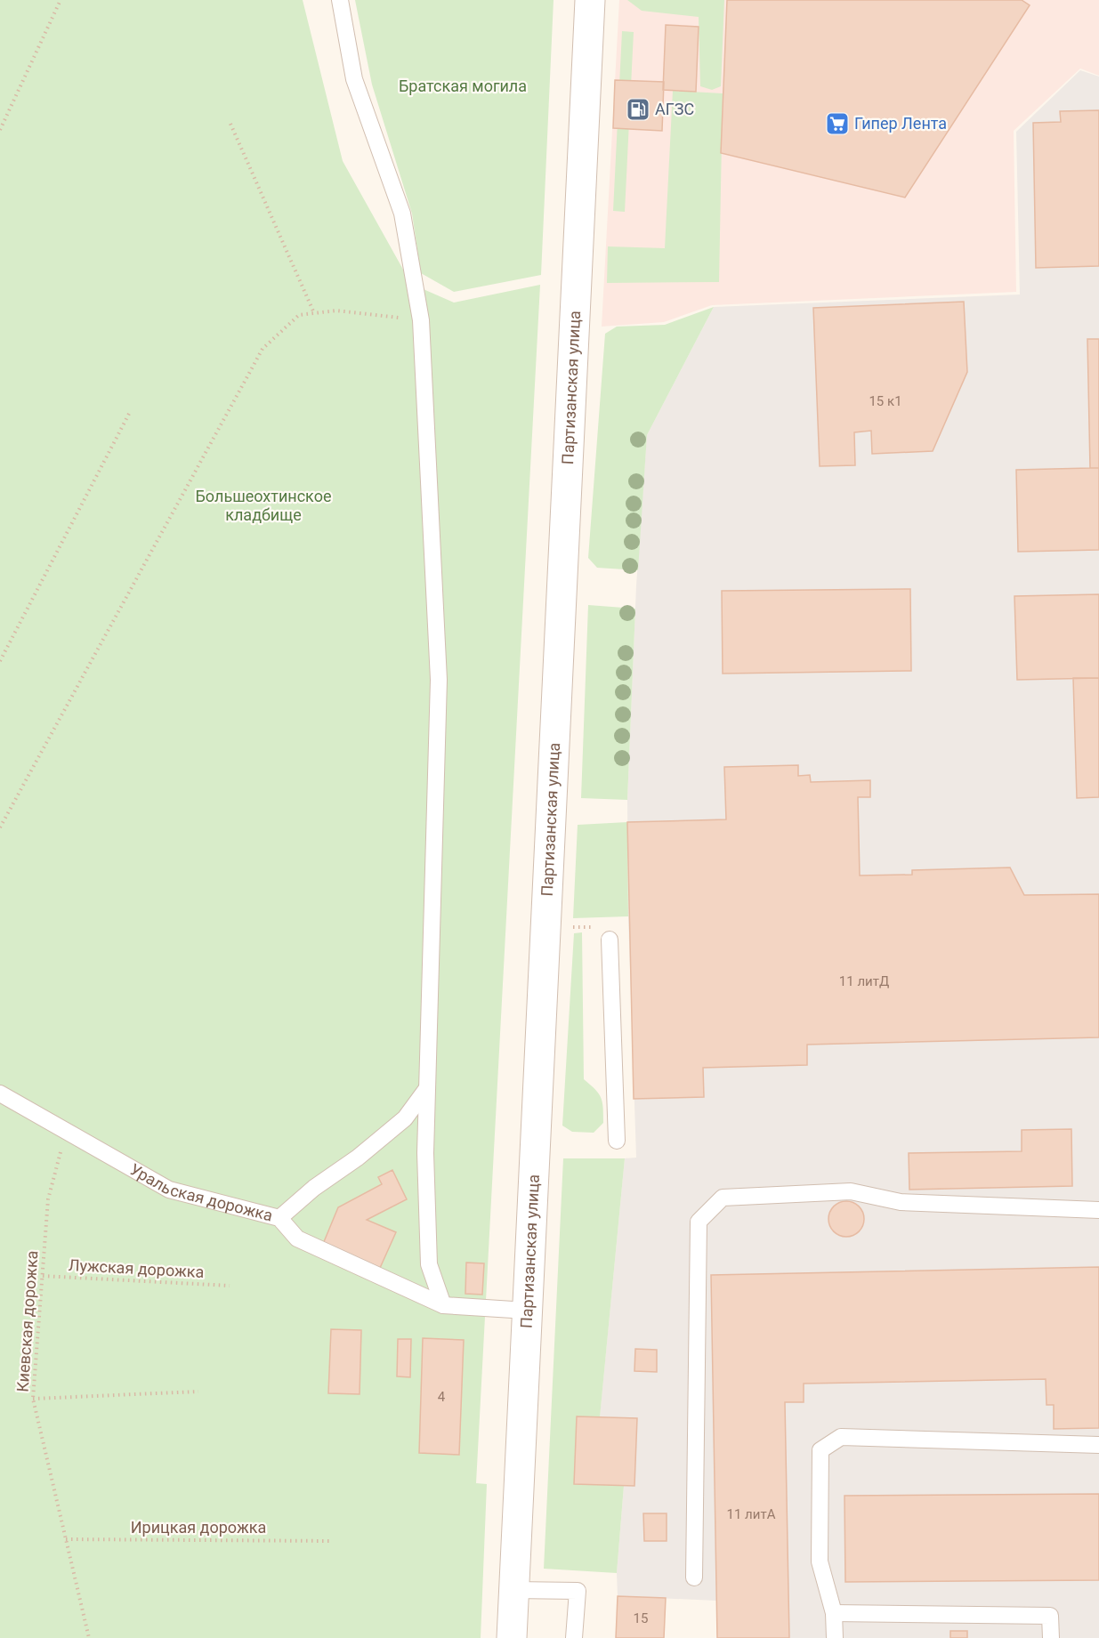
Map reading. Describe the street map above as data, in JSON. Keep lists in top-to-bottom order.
{
  "streets": {
    "street": ["Партизанская улица"],
    "lane": ["Уральская дорожка"],
    "path": ["Лужская дорожка", "Киевская дорожка", "Ирицкая дорожка"]
  },
  "crossings": [
    ["Партизанская улица", "Уральская дорожка"],
    ["Уральская дорожка", "Киевская дорожка"],
    ["Лужская дорожка", "Киевская дорожка"],
    ["Киевская дорожка", "Ирицкая дорожка"]
  ],
  "parks": ["Братская могила", "Большеохтинское кладбище"],
  "places": {
    "fuel station": ["АГЗС"],
    "supermarket": ["Гипер Лента"]
  },
  "house_numbers": [
    "15 к1",
    "11 литД",
    "4",
    "11 литА",
    "15"
  ]
}
